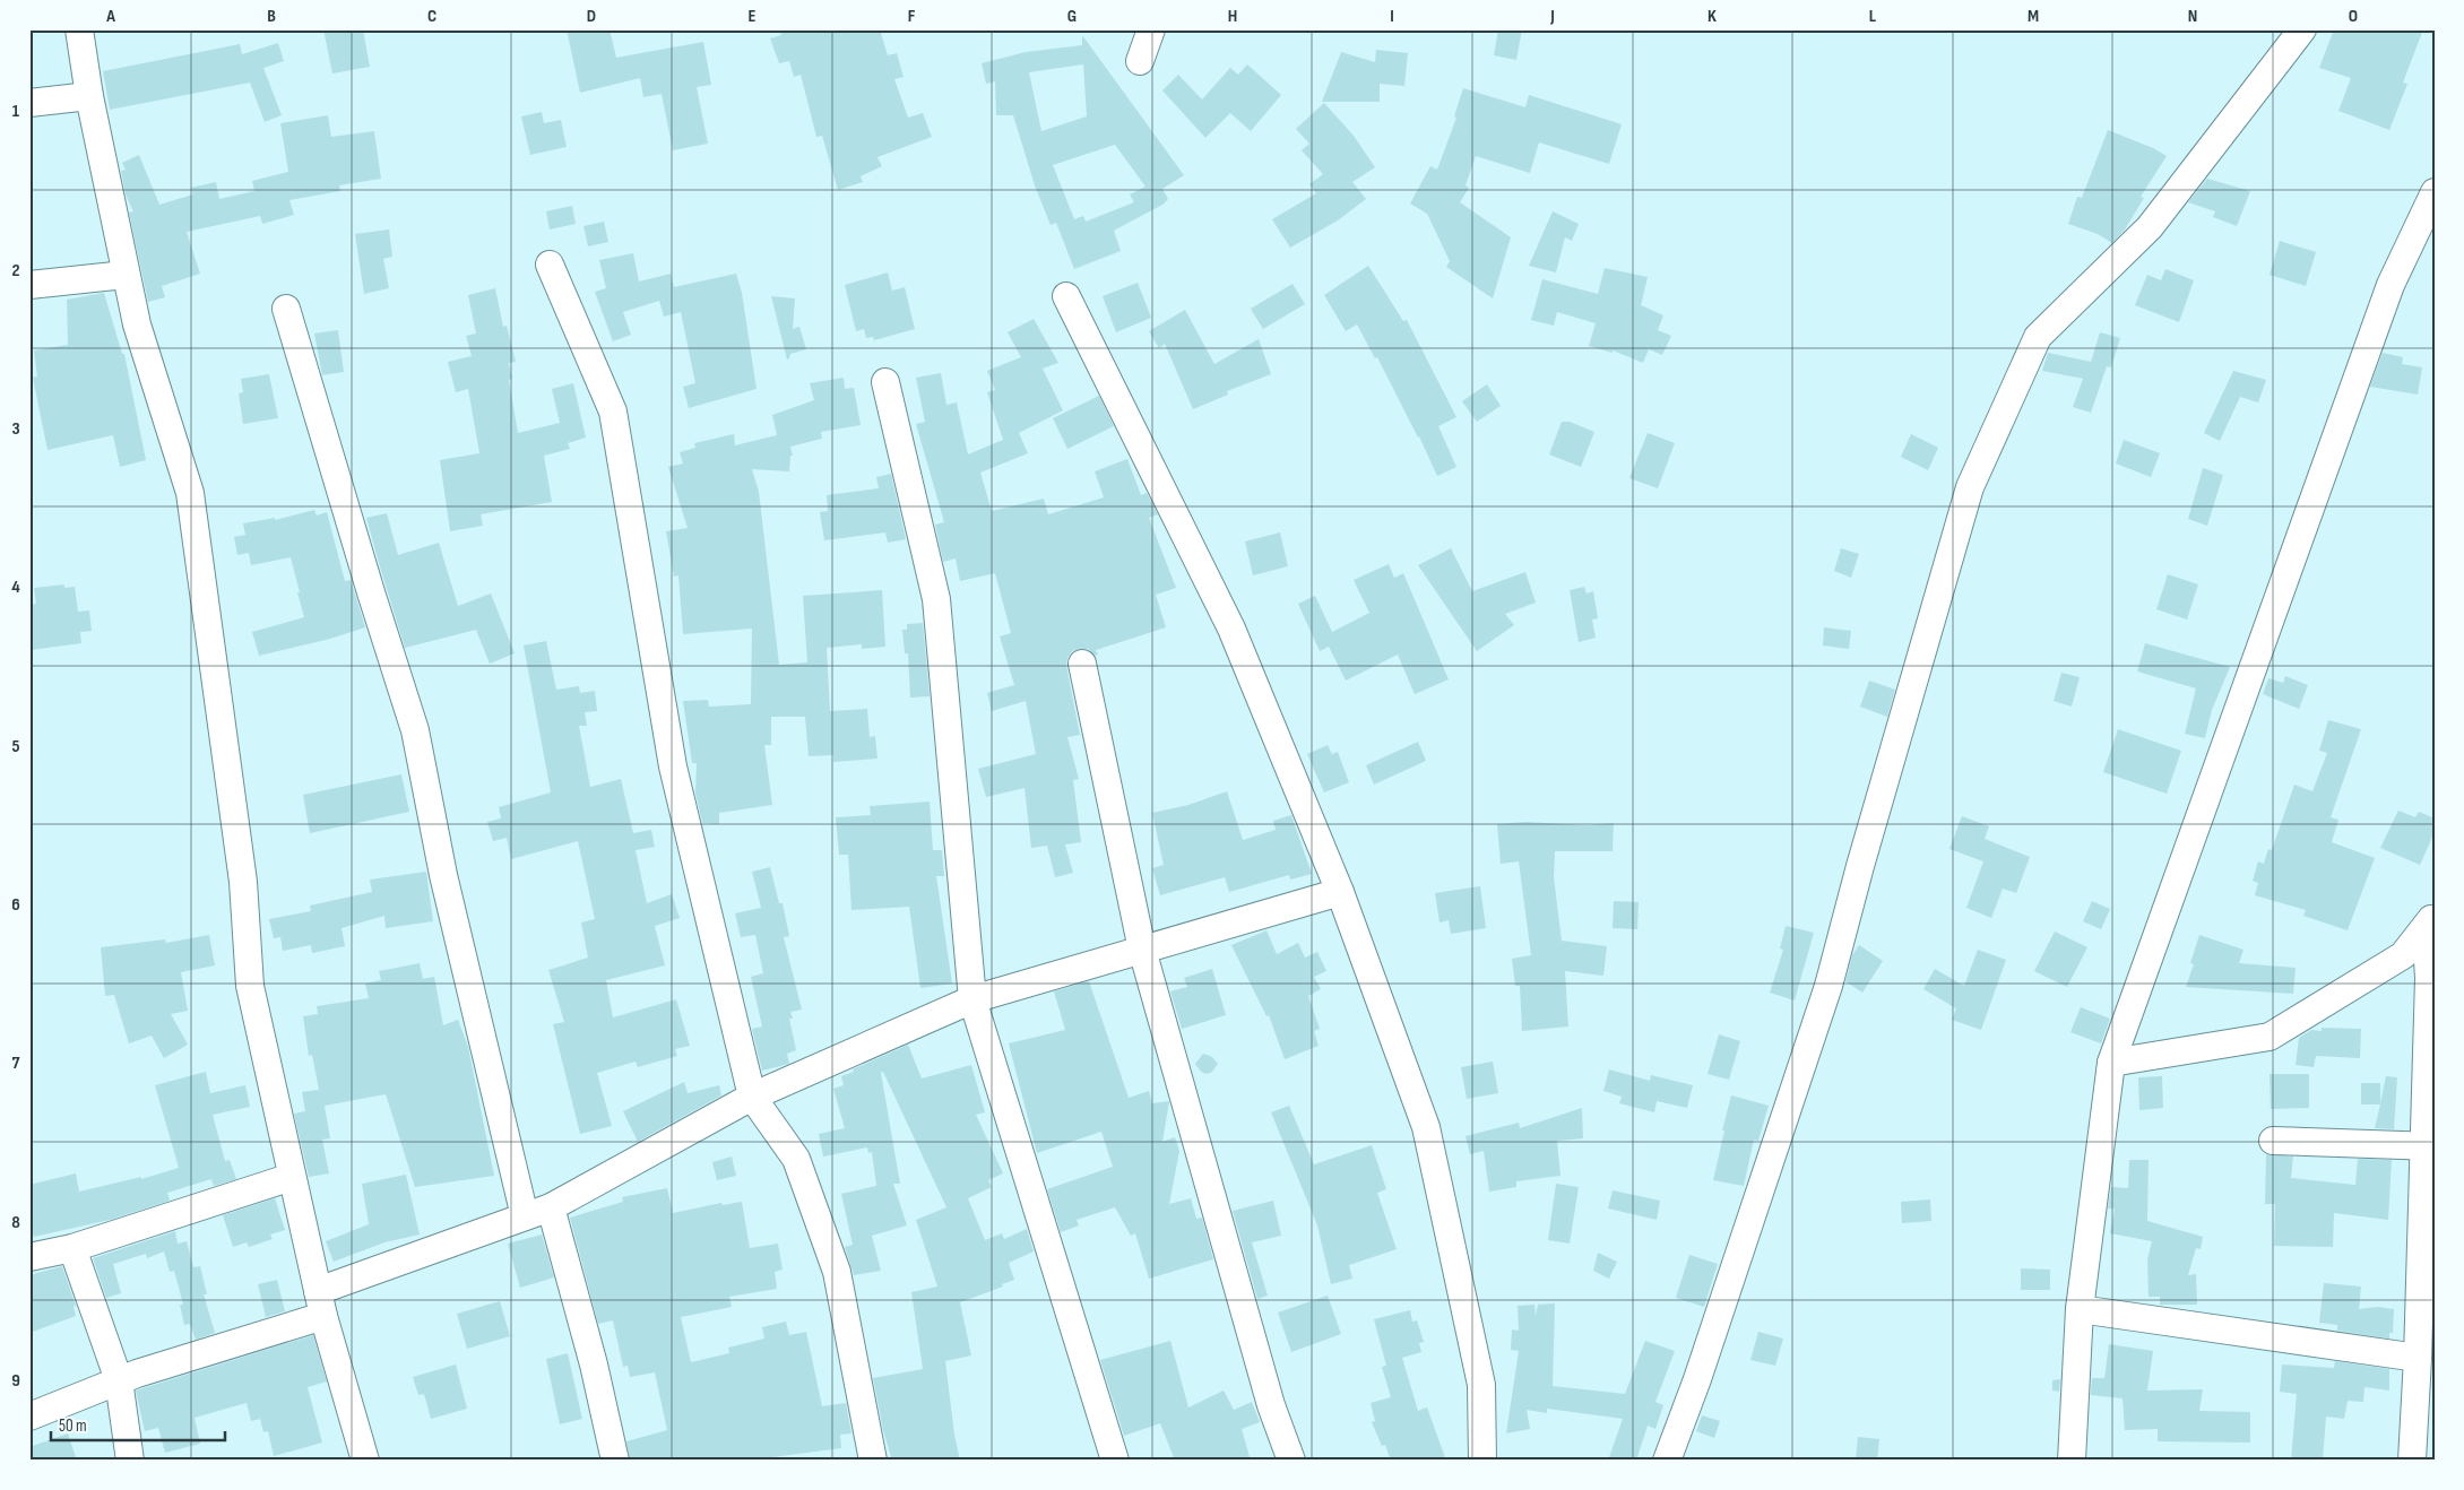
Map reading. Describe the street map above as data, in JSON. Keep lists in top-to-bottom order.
{
  "scale_bar": "50 m",
  "grid": {
    "columns": [
      "A",
      "B",
      "C",
      "D",
      "E",
      "F",
      "G",
      "H",
      "I",
      "J",
      "K",
      "L",
      "M",
      "N",
      "O"
    ],
    "rows": [
      "1",
      "2",
      "3",
      "4",
      "5",
      "6",
      "7",
      "8",
      "9"
    ]
  }
}
